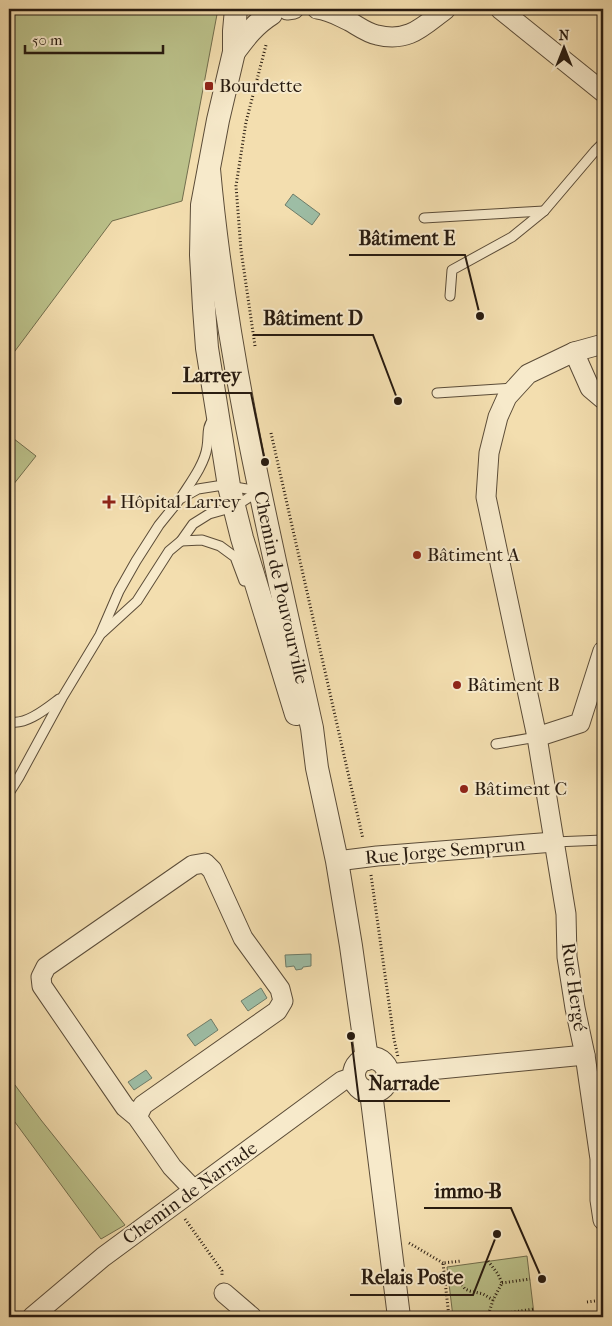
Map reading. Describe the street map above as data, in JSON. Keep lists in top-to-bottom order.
{
  "streets": {
    "street": [
      "Chemin de Pouvourville",
      "Rue Jorge Semprun",
      "Rue Hergé",
      "Chemin de Narrade"
    ]
  },
  "crossings": [
    ["Chemin de Pouvourville", "Rue Jorge Semprun"],
    ["Chemin de Pouvourville", "Chemin de Narrade"],
    ["Rue Jorge Semprun", "Rue Hergé"]
  ],
  "places": {
    "transit": ["Bourdette"],
    "other": [
      "Bâtiment E",
      "Bâtiment D",
      "Larrey",
      "Bâtiment A",
      "Bâtiment B",
      "Bâtiment C",
      "Narrade",
      "Relais Poste",
      "immo-B"
    ],
    "health": ["Hôpital Larrey"]
  },
  "scale_bar": "50 m",
  "north": "top"
}
